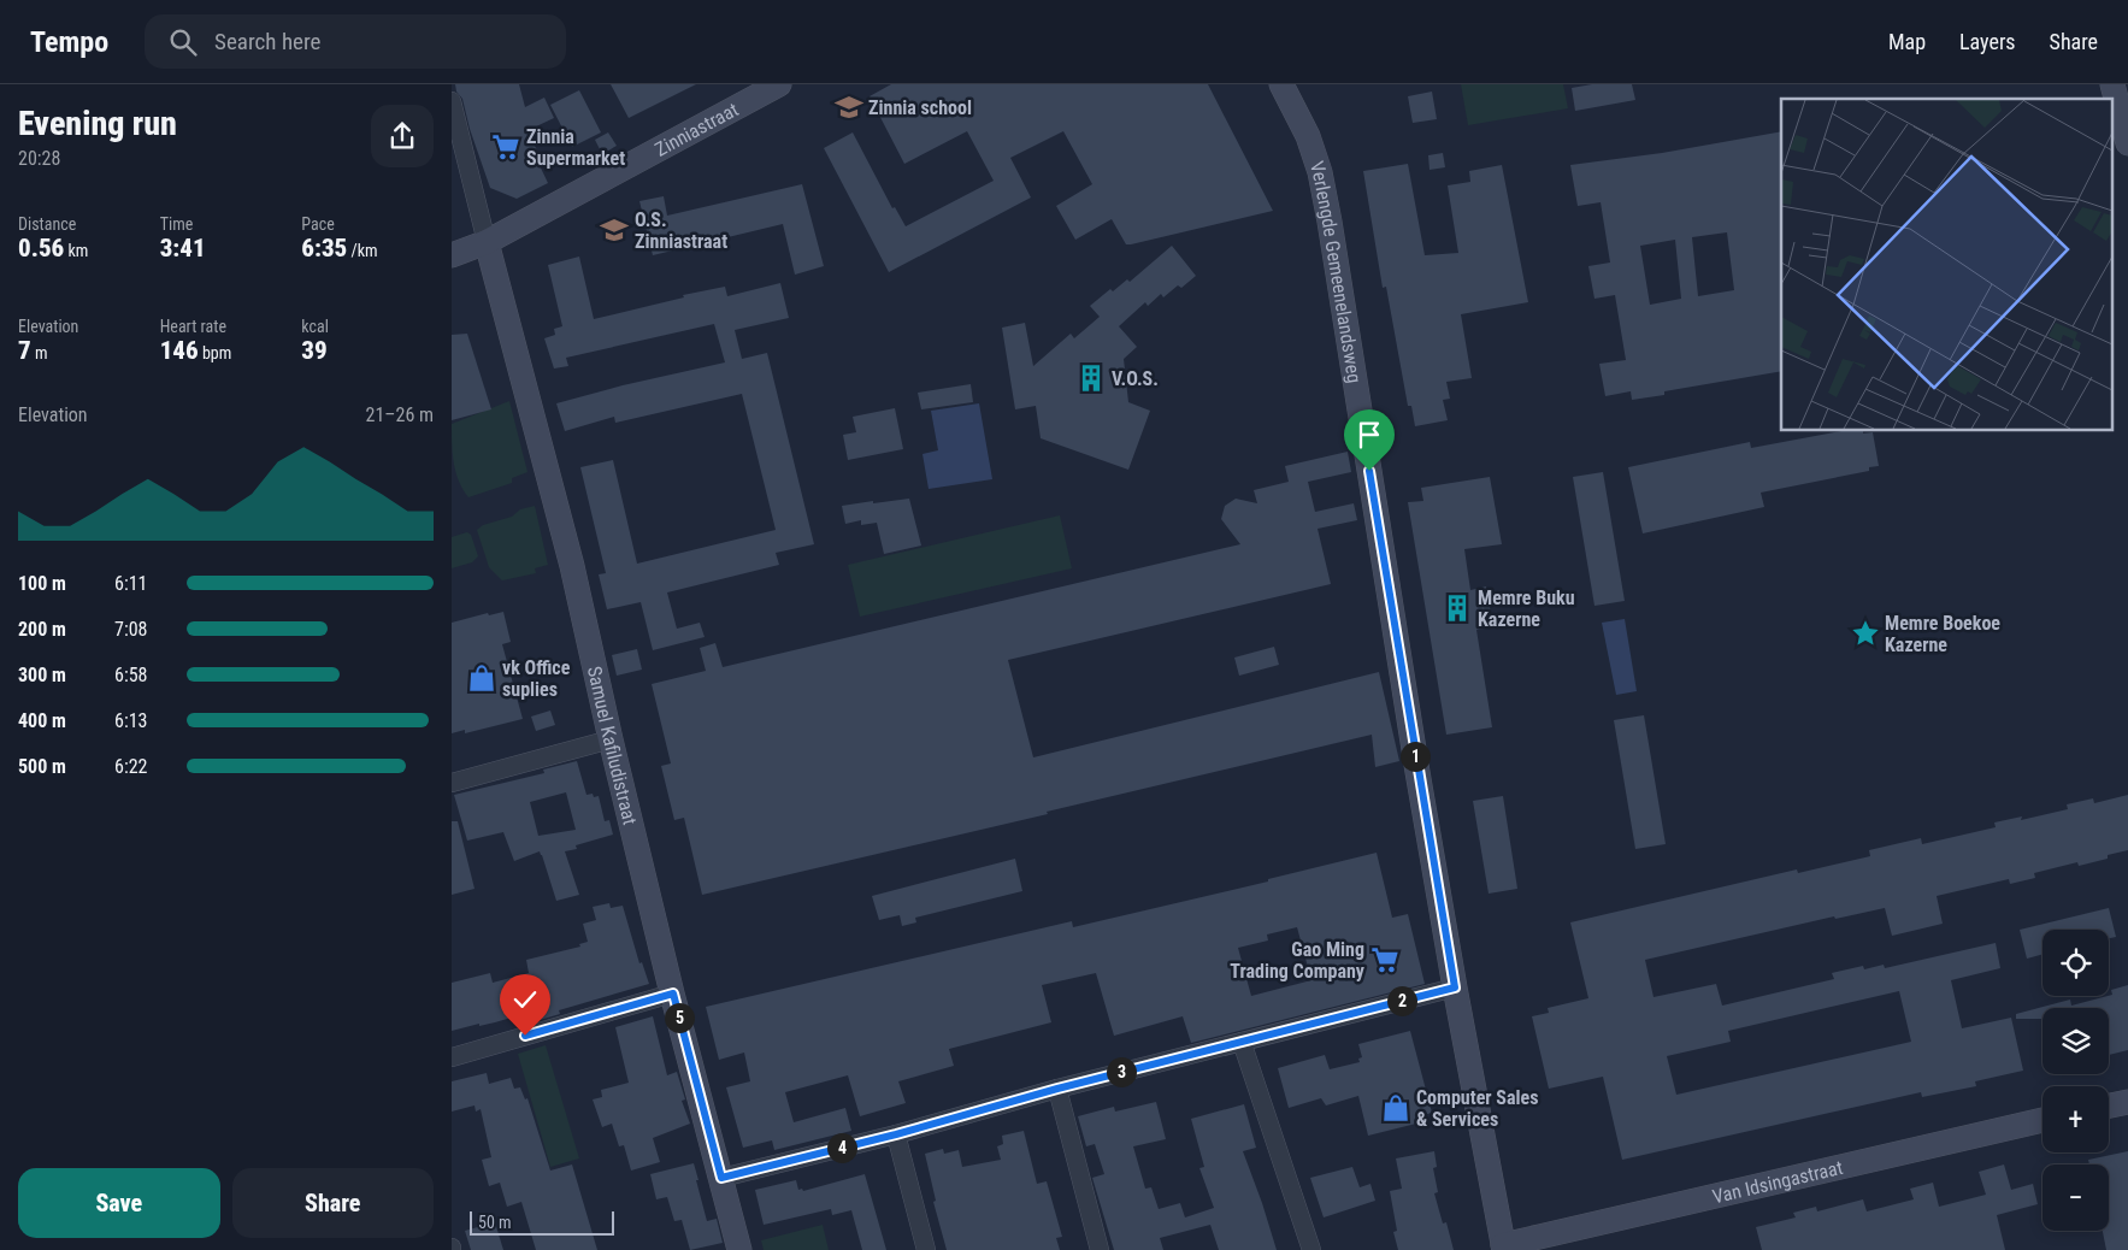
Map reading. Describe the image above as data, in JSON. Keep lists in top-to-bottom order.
{
  "streets": {
    "street": [
      "Zinniastraat",
      "Verlengde Gemeenelandsweg",
      "Samuel Kafiludistraat",
      "Van Idsingastraat"
    ]
  },
  "crossings": [
    ["Zinniastraat", "Samuel Kafiludistraat"],
    ["Verlengde Gemeenelandsweg", "Van Idsingastraat"]
  ],
  "places": {
    "school or university": ["Zinnia school", "O.S. Zinniastraat"],
    "supermarket": ["Zinnia Supermarket", "Gao Ming Trading Company"],
    "building": ["V.O.S.", "Memre Buku Kazerne"],
    "place": ["Memre Boekoe Kazerne"],
    "shop": ["vk Office suplies", "Computer Sales & Services"]
  },
  "scale_bar": "50 m",
  "page": {
    "header": "Tempo",
    "search": "Search here",
    "nav": ["Map", "Layers", "Share"],
    "heading": ["Evening run", "20:28"],
    "stats": [
      ["Distance", "0.56 km"],
      ["Time", "3:41"],
      ["Pace", "6:35 /km"],
      ["Elevation", "7 m"],
      ["Heart rate", "146 bpm"],
      ["kcal", "39"]
    ],
    "chart": ["Elevation", "21–26 m"],
    "list": [
      {
        "name": "100 m",
        "note": "6:11"
      },
      {
        "name": "200 m",
        "note": "7:08"
      },
      {
        "name": "300 m",
        "note": "6:58"
      },
      {
        "name": "400 m",
        "note": "6:13"
      },
      {
        "name": "500 m",
        "note": "6:22"
      }
    ],
    "pins": [
      "1",
      "2",
      "5",
      "3",
      "4"
    ],
    "map_buttons": ["+", "−"],
    "buttons": ["Save", "Share"],
    "scale": "50 m"
  }
}
